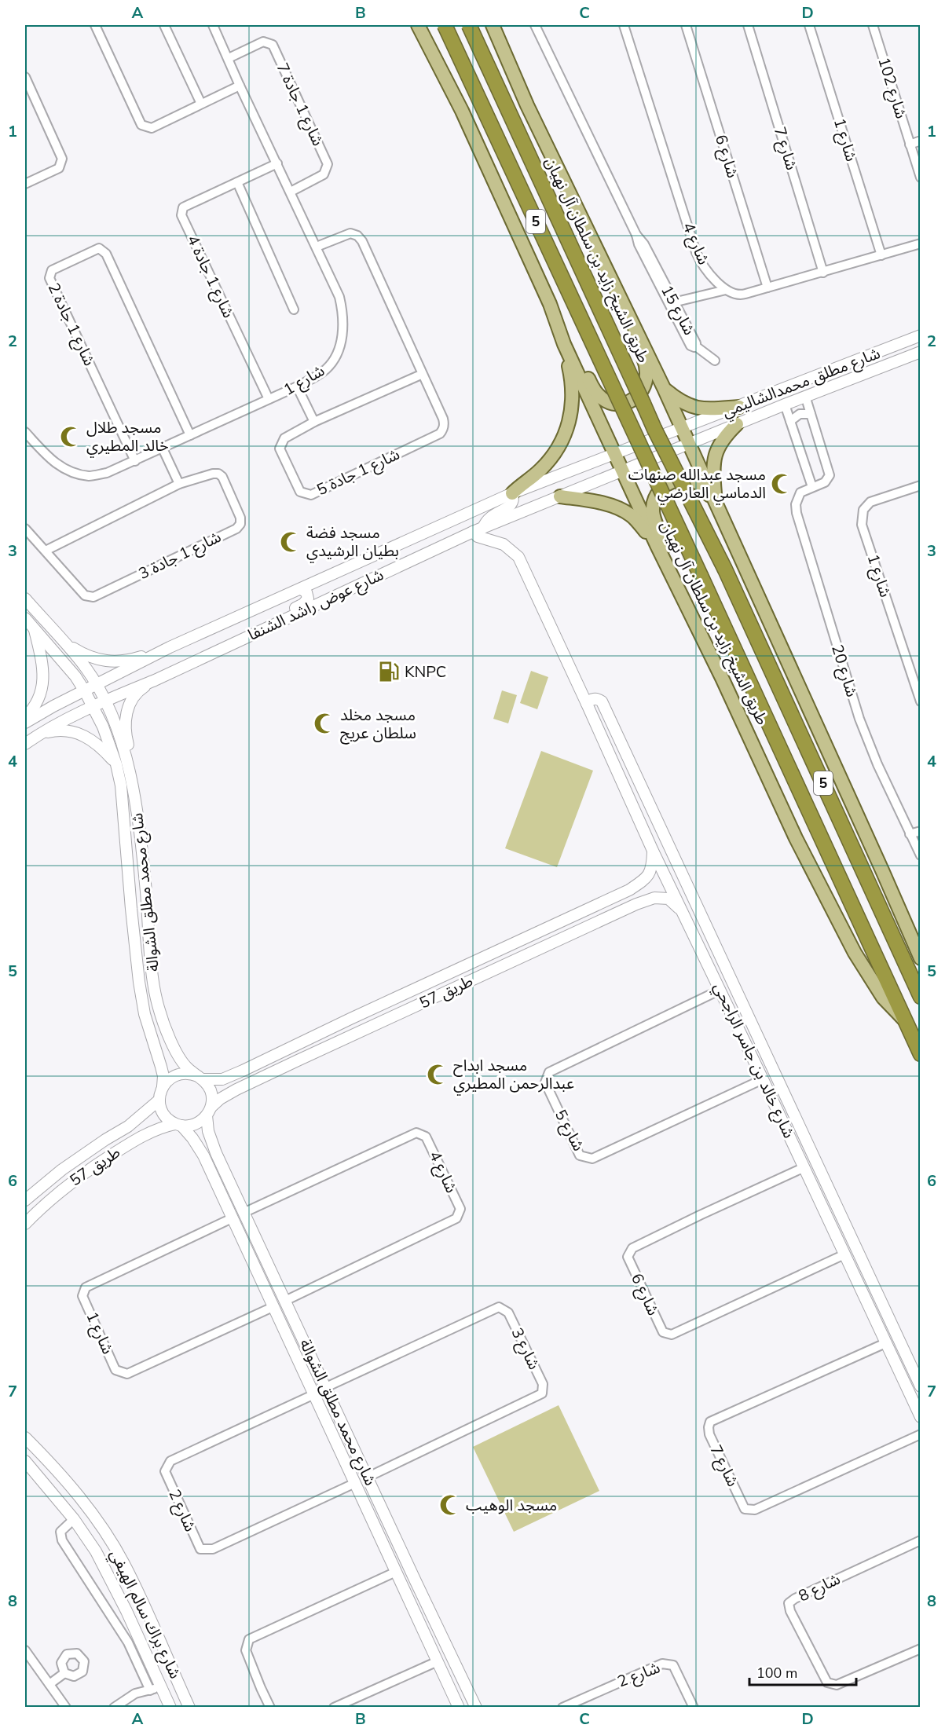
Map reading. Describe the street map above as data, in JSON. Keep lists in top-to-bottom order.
{
  "streets": {
    "highway": ["5", "طريق الشيخ زايد بن سلطان آل نهيان"],
    "street": [
      "شارع 102",
      "شارع 1 جادة 7",
      "شارع 1",
      "شارع 7",
      "شارع 6",
      "شارع 4",
      "شارع 1 جادة 4",
      "شارع 15",
      "شارع 1 جادة 2",
      "شارع مطلق محمدالشاليمي",
      "شارع 1 جادة 5",
      "شارع 1 جادة 3",
      "شارع عوض راشد الشنفا",
      "شارع 20",
      "شارع محمد مطلق الشوالة",
      "طريق 57",
      "شارع خالد بن جاسر الراجحي",
      "شارع 5",
      "شارع 3",
      "شارع 2",
      "شارع 8",
      "شارع براك سالم الهيفي"
    ]
  },
  "crossings": [
    ["شارع 1 جادة 7", "شارع 1"],
    ["شارع 1", "شارع 1 جادة 4"],
    ["شارع 1", "شارع 1 جادة 2"],
    ["شارع 1", "شارع 1 جادة 5"],
    ["شارع 1", "شارع محمد مطلق الشوالة"],
    ["شارع 7", "شارع خالد بن جاسر الراجحي"],
    ["شارع 6", "شارع خالد بن جاسر الراجحي"],
    ["شارع 4", "شارع محمد مطلق الشوالة"],
    ["طريق الشيخ زايد بن سلطان آل نهيان", "شارع مطلق محمدالشاليمي"],
    ["طريق الشيخ زايد بن سلطان آل نهيان", "شارع عوض راشد الشنفا"],
    ["شارع مطلق محمدالشاليمي", "شارع عوض راشد الشنفا"],
    ["شارع مطلق محمدالشاليمي", "شارع 20"],
    ["شارع عوض راشد الشنفا", "شارع محمد مطلق الشوالة"],
    ["شارع عوض راشد الشنفا", "شارع خالد بن جاسر الراجحي"],
    ["شارع محمد مطلق الشوالة", "طريق 57"],
    ["شارع محمد مطلق الشوالة", "شارع 3"],
    ["شارع محمد مطلق الشوالة", "شارع 2"],
    ["طريق 57", "شارع خالد بن جاسر الراجحي"],
    ["شارع خالد بن جاسر الراجحي", "شارع 5"]
  ],
  "places": {
    "mosque": [
      "مسجد طلال خالد المطيري",
      "مسجد عبدالله صنهات الدماسي العارضي",
      "مسجد فضة بطيان الرشيدي",
      "مسجد مخلد سلطان عريج",
      "مسجد ابداح عبدالرحمن المطيري",
      "مسجد الوهيب"
    ],
    "fuel station": ["KNPC"]
  },
  "scale_bar": "100 m",
  "grid": {
    "columns": [
      "A",
      "B",
      "C",
      "D"
    ],
    "rows": [
      "1",
      "2",
      "3",
      "4",
      "5",
      "6",
      "7",
      "8"
    ]
  }
}
